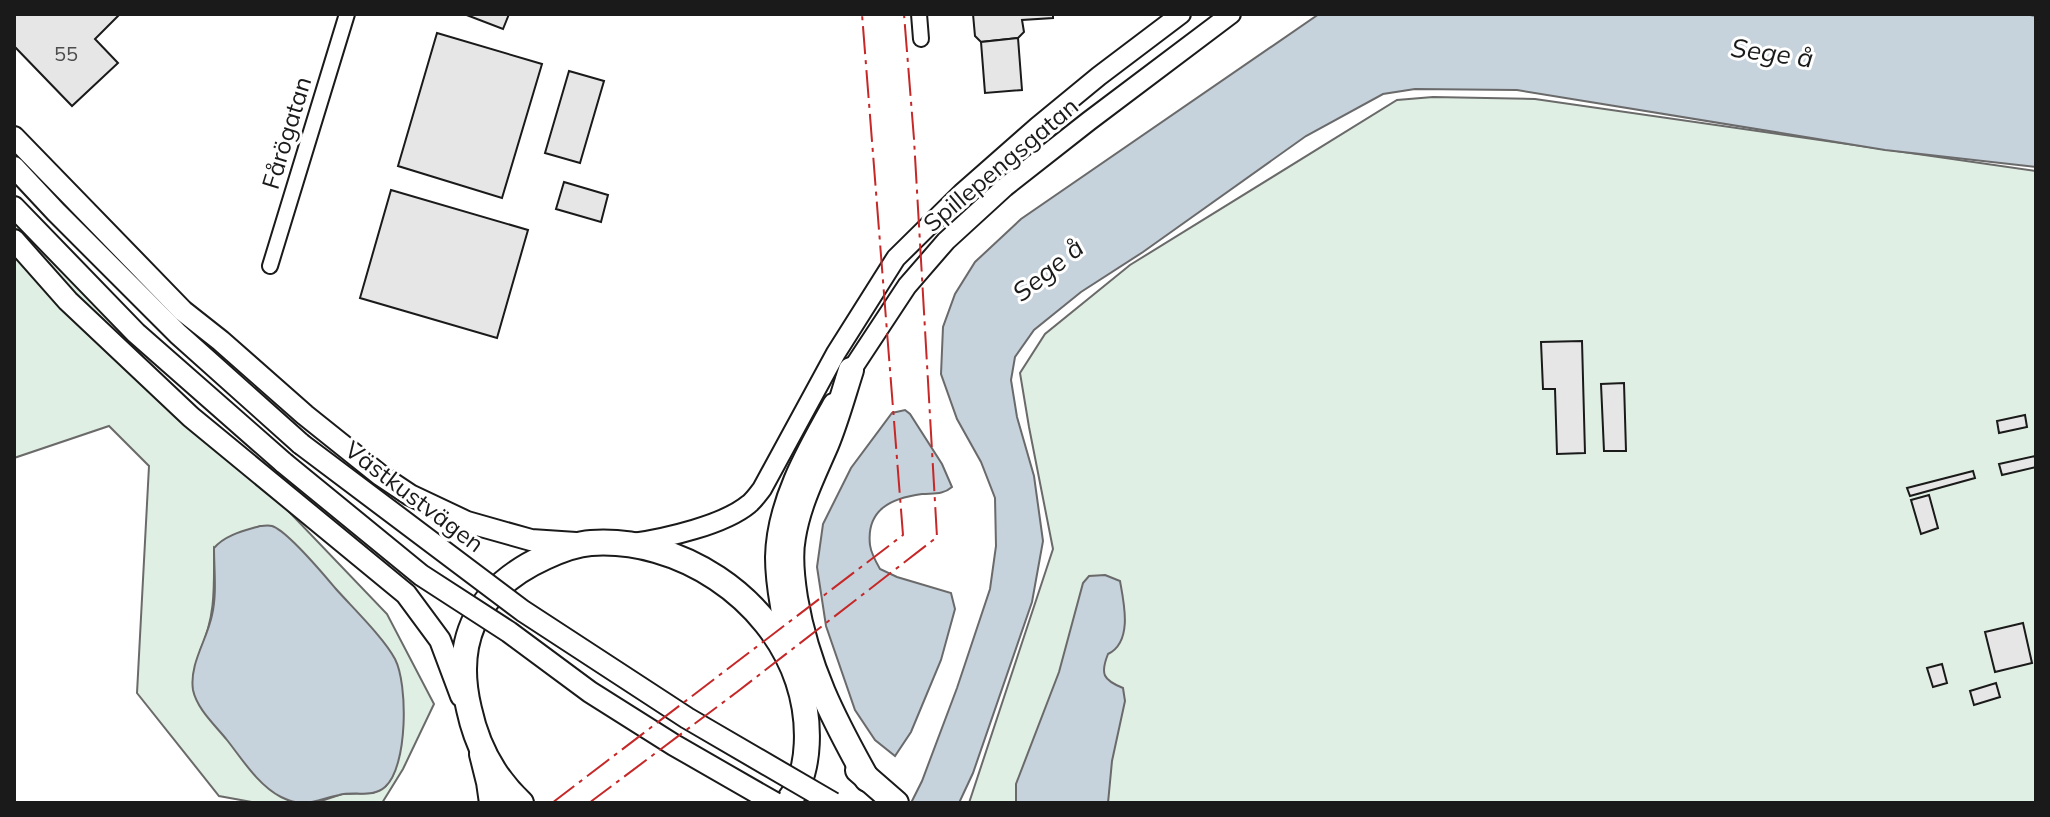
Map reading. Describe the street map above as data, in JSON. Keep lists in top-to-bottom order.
{
  "streets": {
    "main road": ["Västkustvägen"],
    "street": ["Fårögatan", "Spillepengsgatan"]
  },
  "water": ["Sege å"],
  "house_numbers": ["55"]
}
